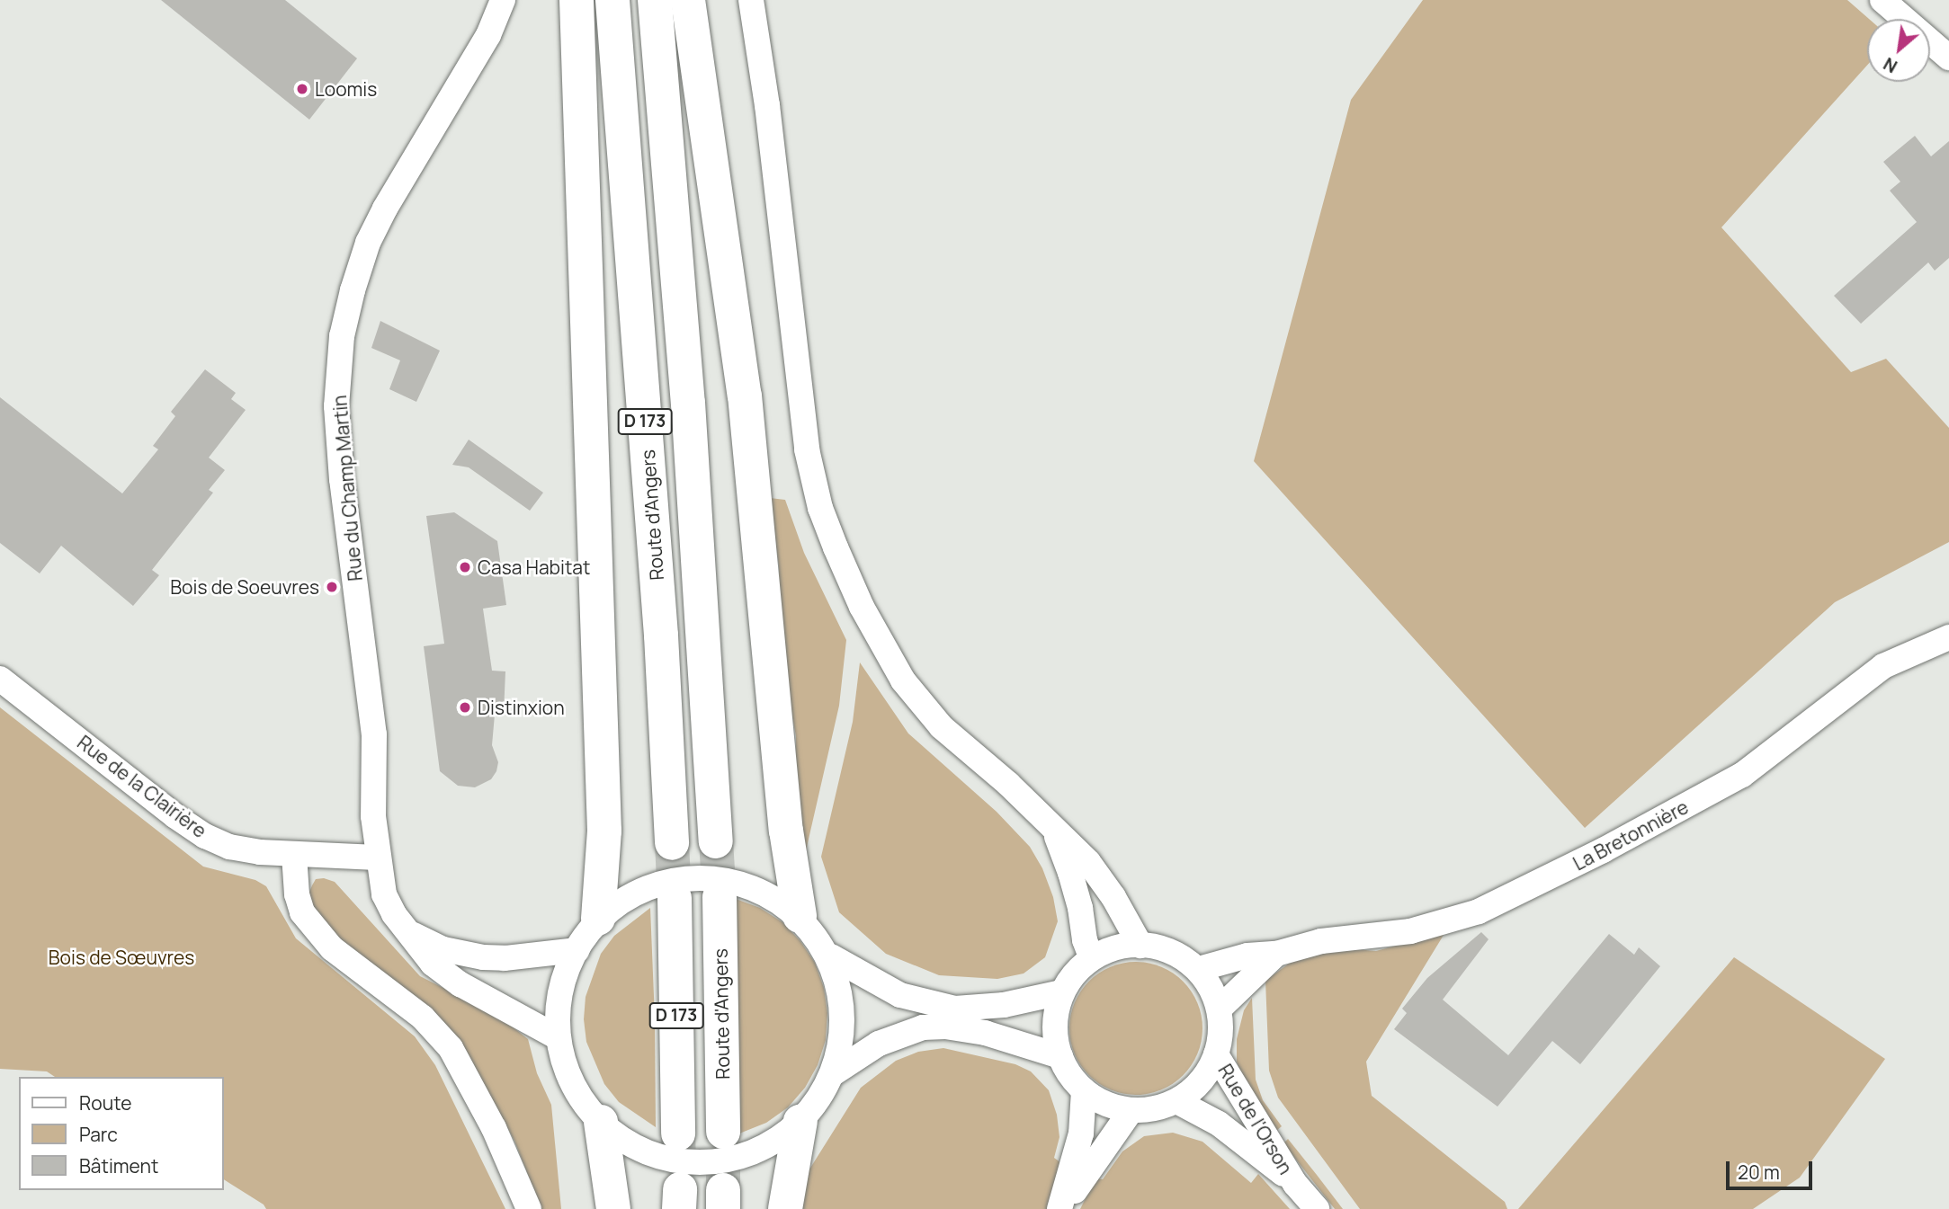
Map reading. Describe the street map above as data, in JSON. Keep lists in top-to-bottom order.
{
  "streets": {
    "highway": ["D 173", "Route d'Angers"],
    "street": [
      "Rue du Champ Martin",
      "Rue de la Clairière",
      "La Bretonnière",
      "Rue de l'Orson"
    ]
  },
  "crossings": [
    ["Rue du Champ Martin", "Rue de la Clairière"],
    ["La Bretonnière", "Rue de l'Orson"]
  ],
  "parks": ["Bois de Sœuvres"],
  "places": [
    "Loomis",
    "Casa Habitat",
    "Bois de Soeuvres",
    "Distinxion"
  ],
  "legend": ["Route", "Parc", "Bâtiment"],
  "scale_bar": "20 m",
  "north": "bottom left"
}
